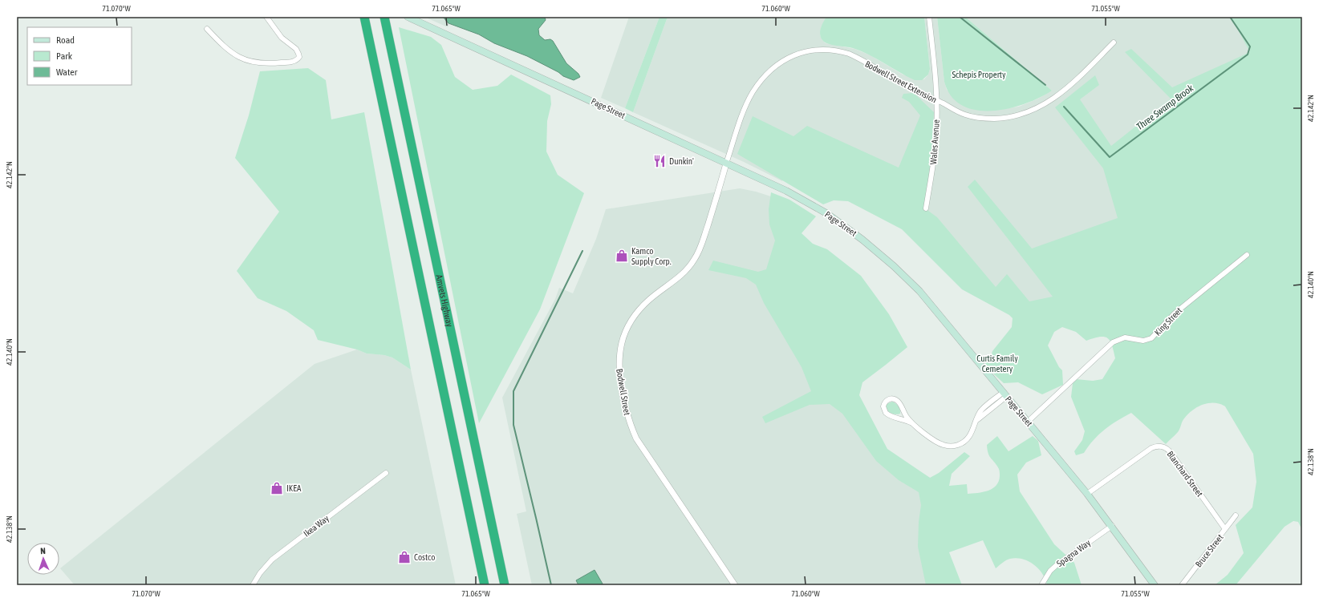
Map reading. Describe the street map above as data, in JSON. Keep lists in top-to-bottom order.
{
  "streets": {
    "highway": ["Amvets Highway"],
    "main road": ["Page Street"],
    "street": [
      "Bodwell Street Extension",
      "Wales Avenue",
      "King Street",
      "Bodwell Street",
      "Blanchard Street",
      "Ikea Way",
      "Bruce Street",
      "Spagna Way"
    ]
  },
  "crossings": [
    ["Bodwell Street Extension", "Page Street"],
    ["Bodwell Street Extension", "Wales Avenue"],
    ["Bodwell Street Extension", "Bodwell Street"],
    ["Page Street", "King Street"],
    ["Page Street", "Bodwell Street"],
    ["Page Street", "Blanchard Street"],
    ["Page Street", "Spagna Way"],
    ["Blanchard Street", "Bruce Street"]
  ],
  "water": ["Three Swamp Brook"],
  "parks": ["Schepis Property", "Curtis Family Cemetery"],
  "places": {
    "restaurant": ["Dunkin'"],
    "shop": ["Kamco Supply Corp.", "IKEA", "Costco"]
  },
  "legend": ["Road", "Park", "Water"],
  "north": "top",
  "coordinates": [
    "71.070°W",
    "71.065°W",
    "71.060°W",
    "71.055°W",
    "42.142°N",
    "42.140°N",
    "42.138°N"
  ]
}
